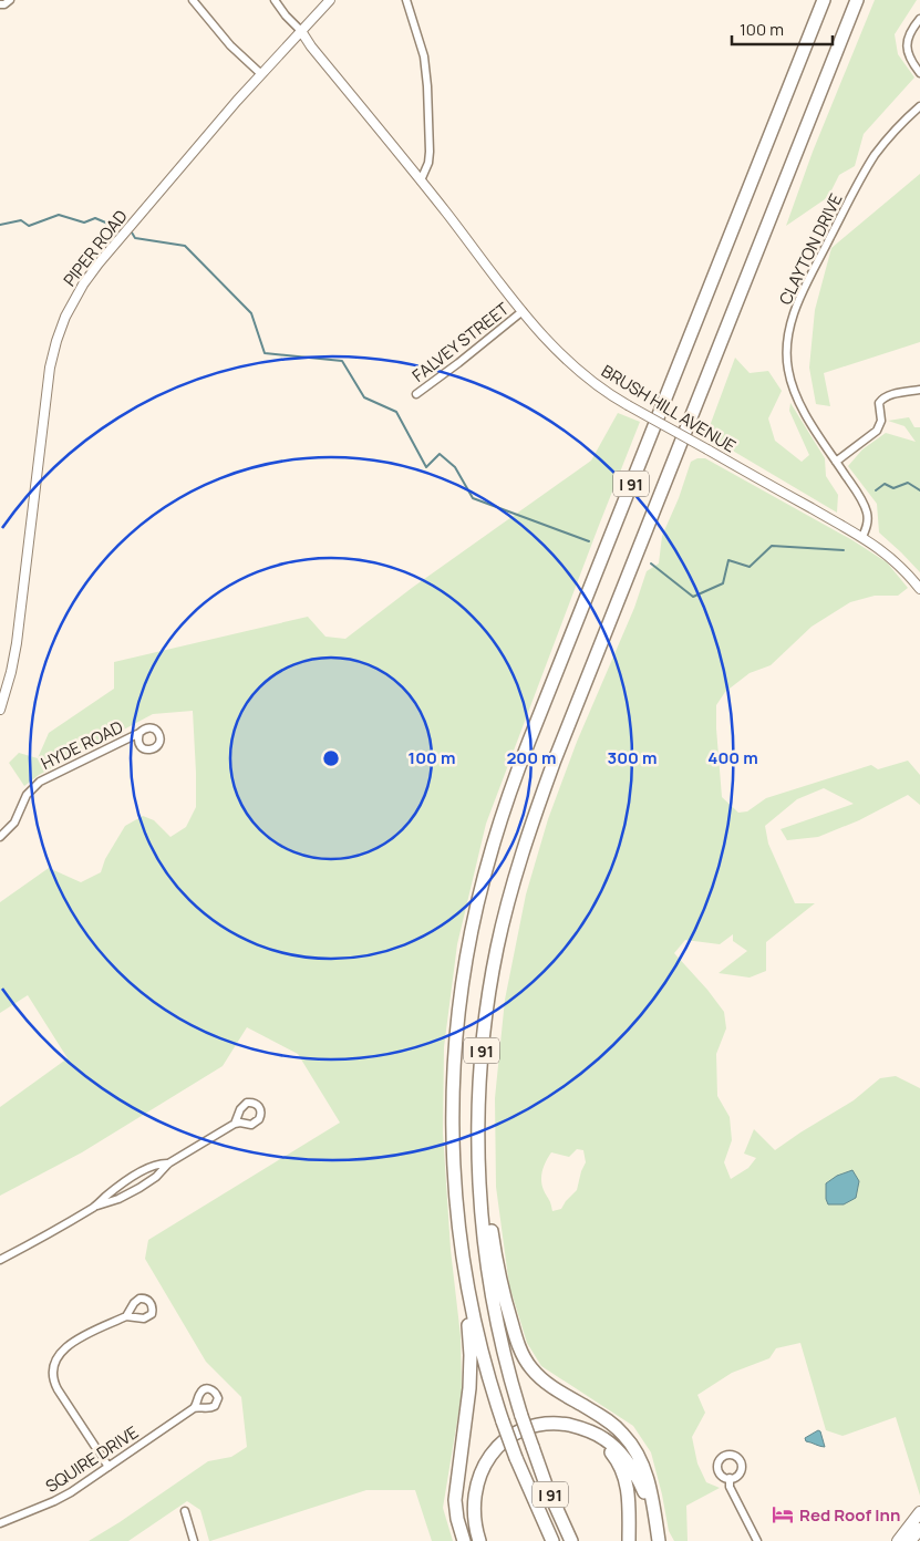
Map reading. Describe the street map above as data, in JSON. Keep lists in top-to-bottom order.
{
  "streets": {
    "highway": ["I 91"],
    "street": [
      "PIPER ROAD",
      "CLAYTON DRIVE",
      "FALVEY STREET",
      "BRUSH HILL AVENUE",
      "HYDE ROAD",
      "SQUIRE DRIVE"
    ]
  },
  "crossings": [
    ["PIPER ROAD", "BRUSH HILL AVENUE"],
    ["CLAYTON DRIVE", "BRUSH HILL AVENUE"],
    ["FALVEY STREET", "BRUSH HILL AVENUE"]
  ],
  "places": {
    "hotel": ["Red Roof Inn"]
  },
  "scale_bar": "100 m",
  "rings": [
    "100 m",
    "200 m",
    "300 m",
    "400 m"
  ]
}
